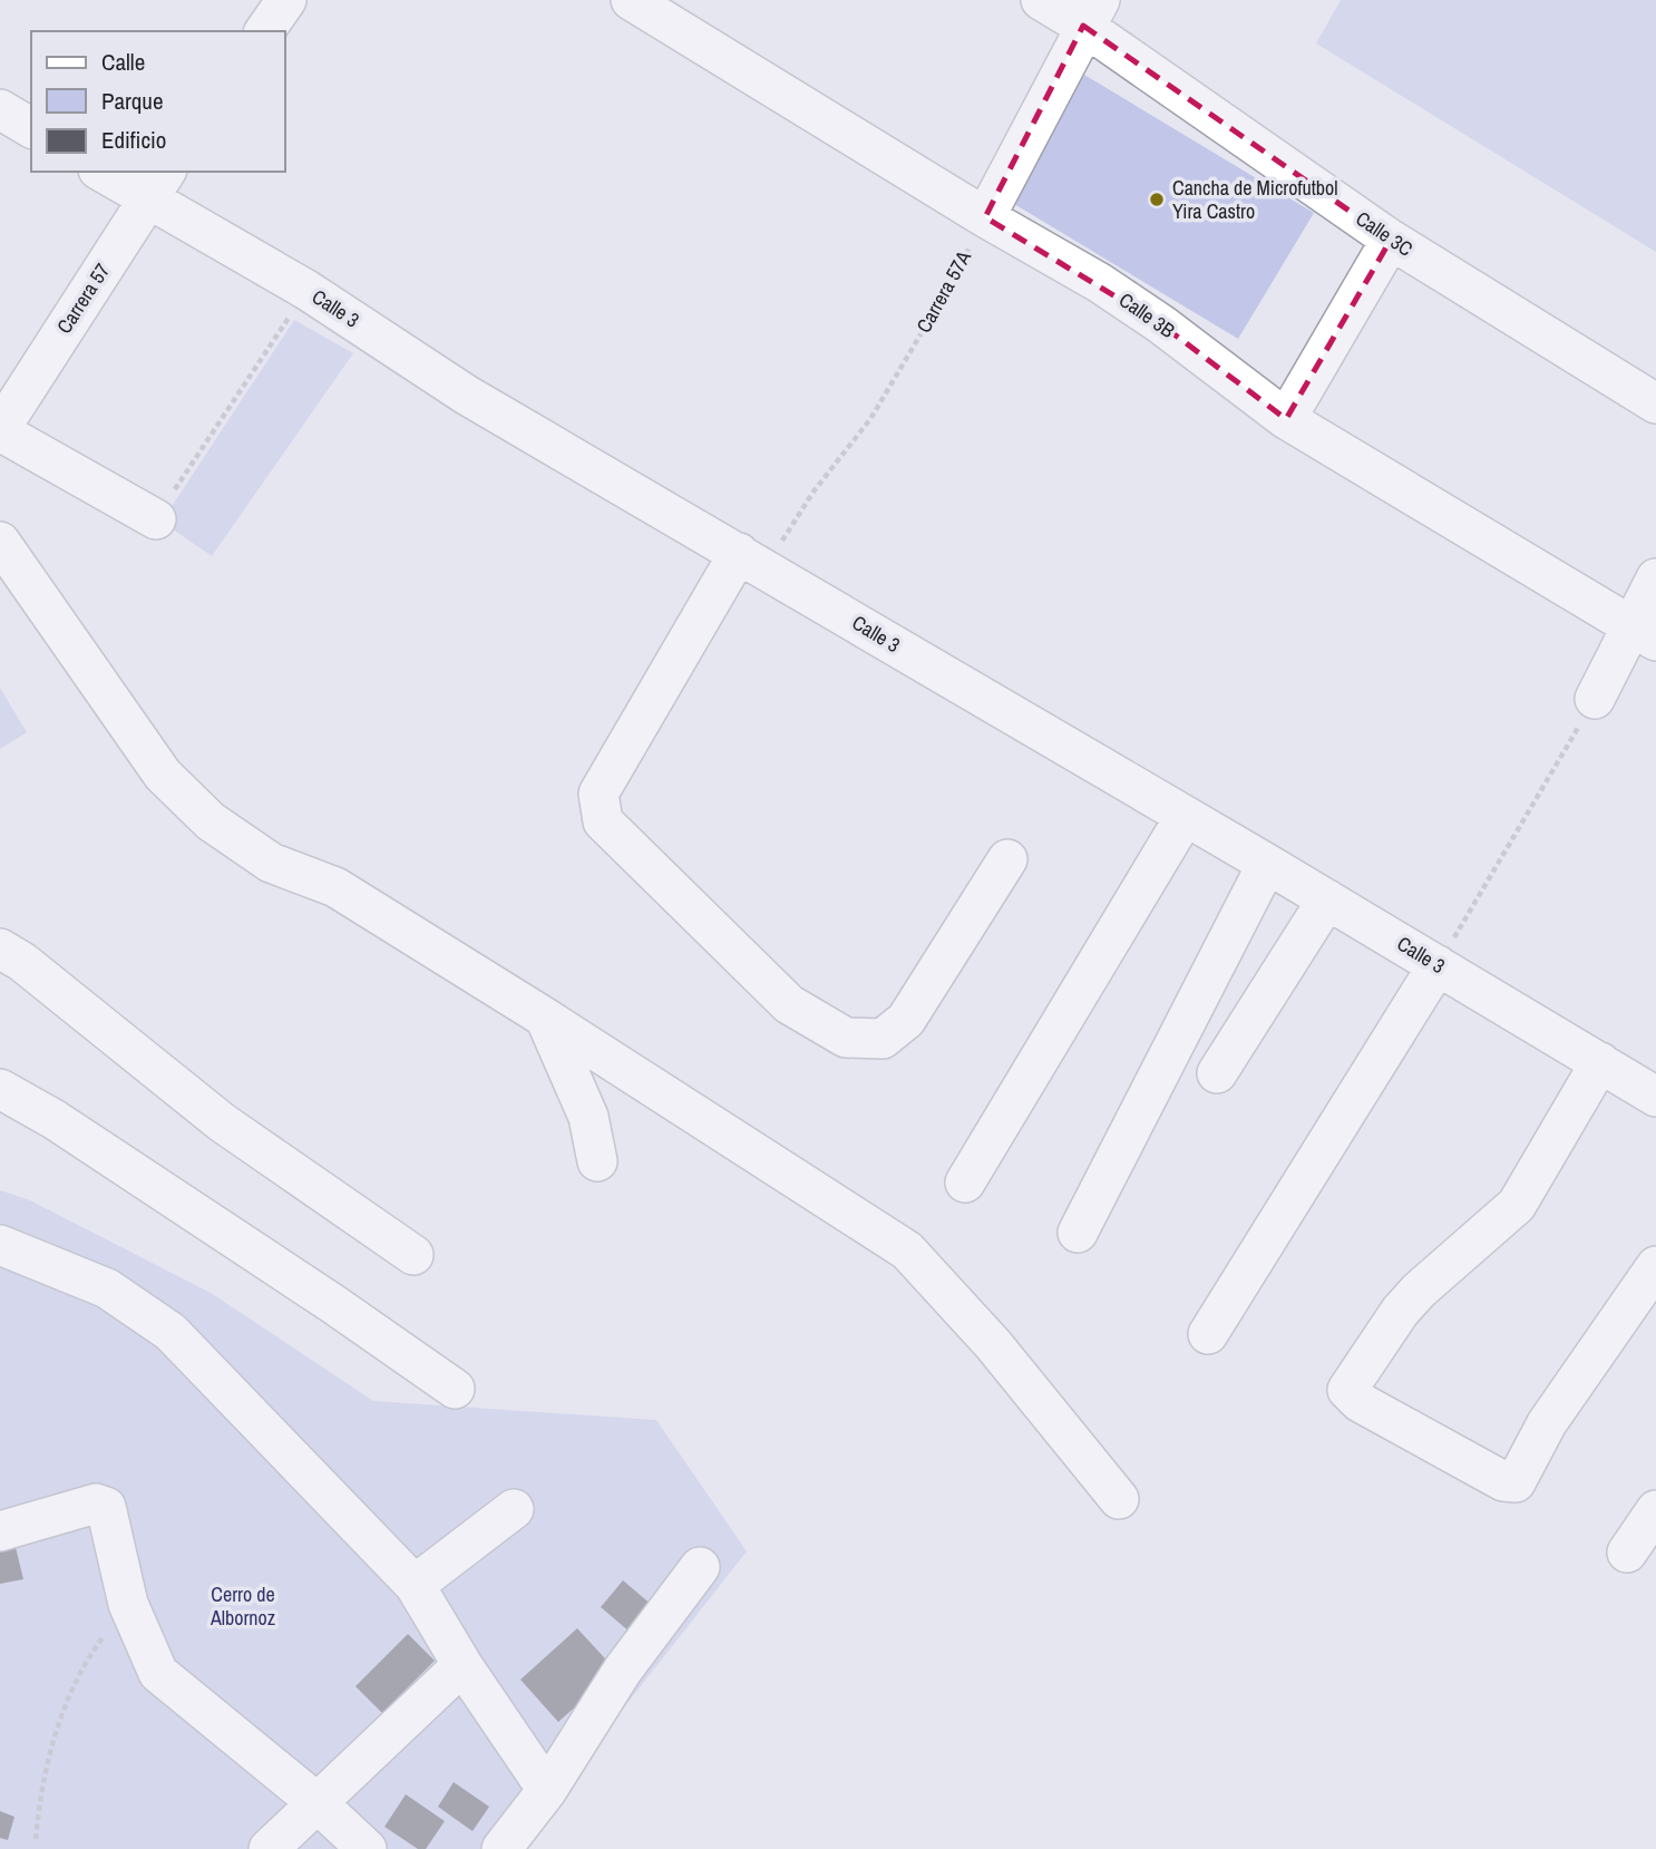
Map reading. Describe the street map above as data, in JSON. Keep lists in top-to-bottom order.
{
  "streets": {
    "street": [
      "Calle 3C",
      "Carrera 57",
      "Calle 3",
      "Calle 3B"
    ],
    "path": ["Carrera 57A"]
  },
  "crossings": [
    ["Carrera 57A", "Calle 3"],
    ["Carrera 57A", "Calle 3B"],
    ["Carrera 57", "Calle 3"]
  ],
  "parks": ["Cerro de Albornoz"],
  "places": ["Cancha de Microfutbol Yira Castro"],
  "legend": ["Calle", "Parque", "Edificio"]
}
